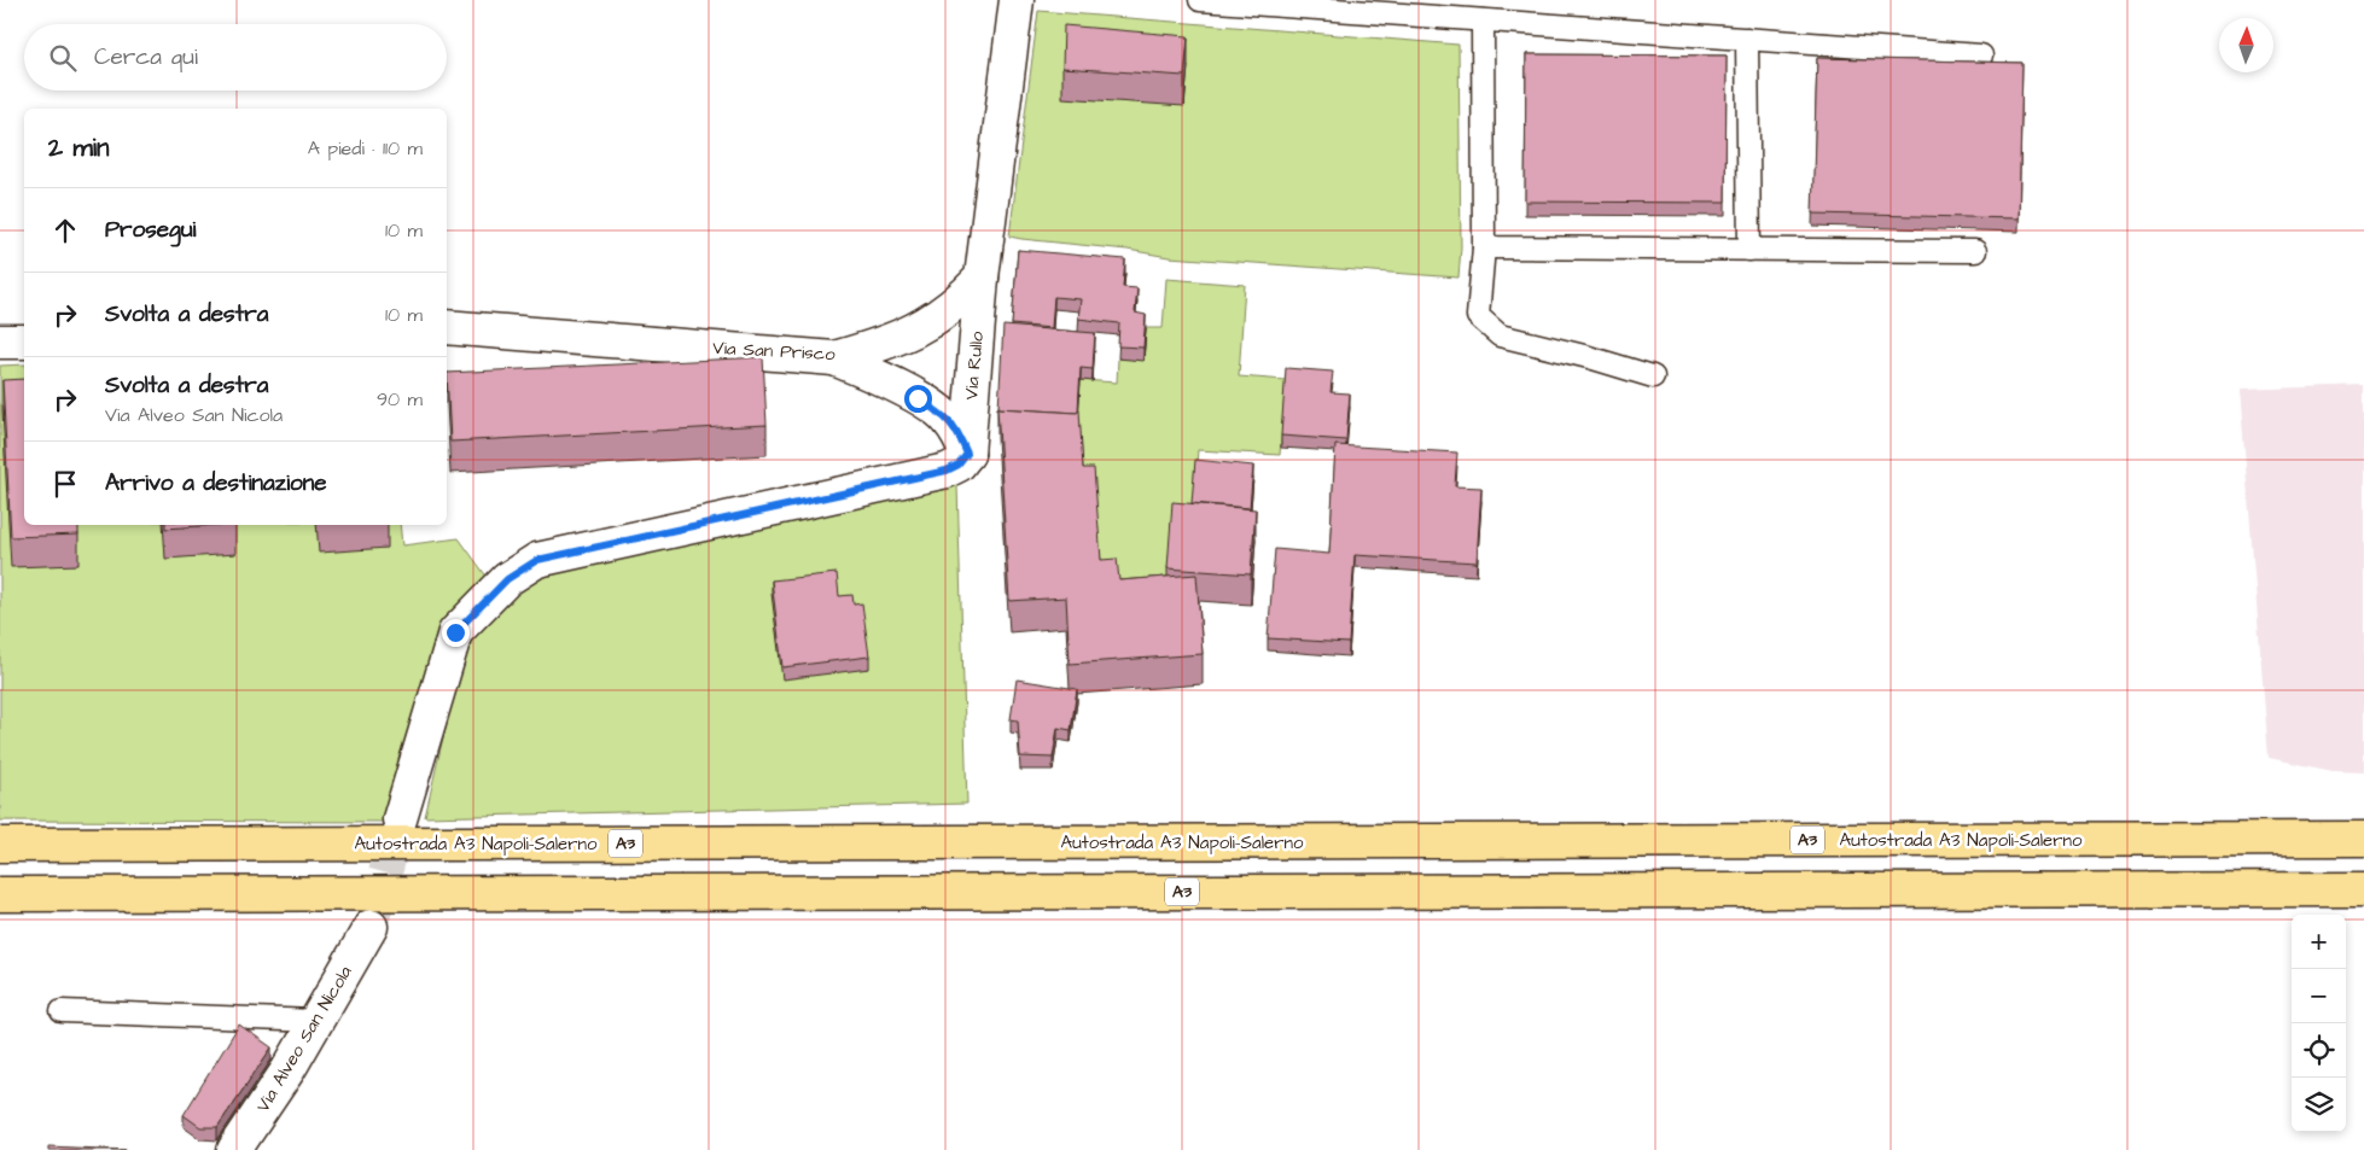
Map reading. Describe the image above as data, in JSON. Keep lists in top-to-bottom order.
{
  "streets": {
    "highway": ["A3", "Autostrada A3 Napoli-Salerno"],
    "street": ["Via San Prisco", "Via Rullo", "Via Alveo San Nicola"]
  },
  "crossings": [
    ["Via San Prisco", "Via Rullo"]
  ],
  "north": "top",
  "page": {
    "search": "Cerca qui",
    "heading": ["2 min", "A piedi · 110 m"],
    "list": [
      ["Prosegui", "10 m"],
      ["Svolta a destra", "10 m"],
      ["Svolta a destra", "Via Alveo San Nicola", "90 m"],
      "Arrivo a destinazione"
    ],
    "map_buttons": ["+", "−"]
  }
}
